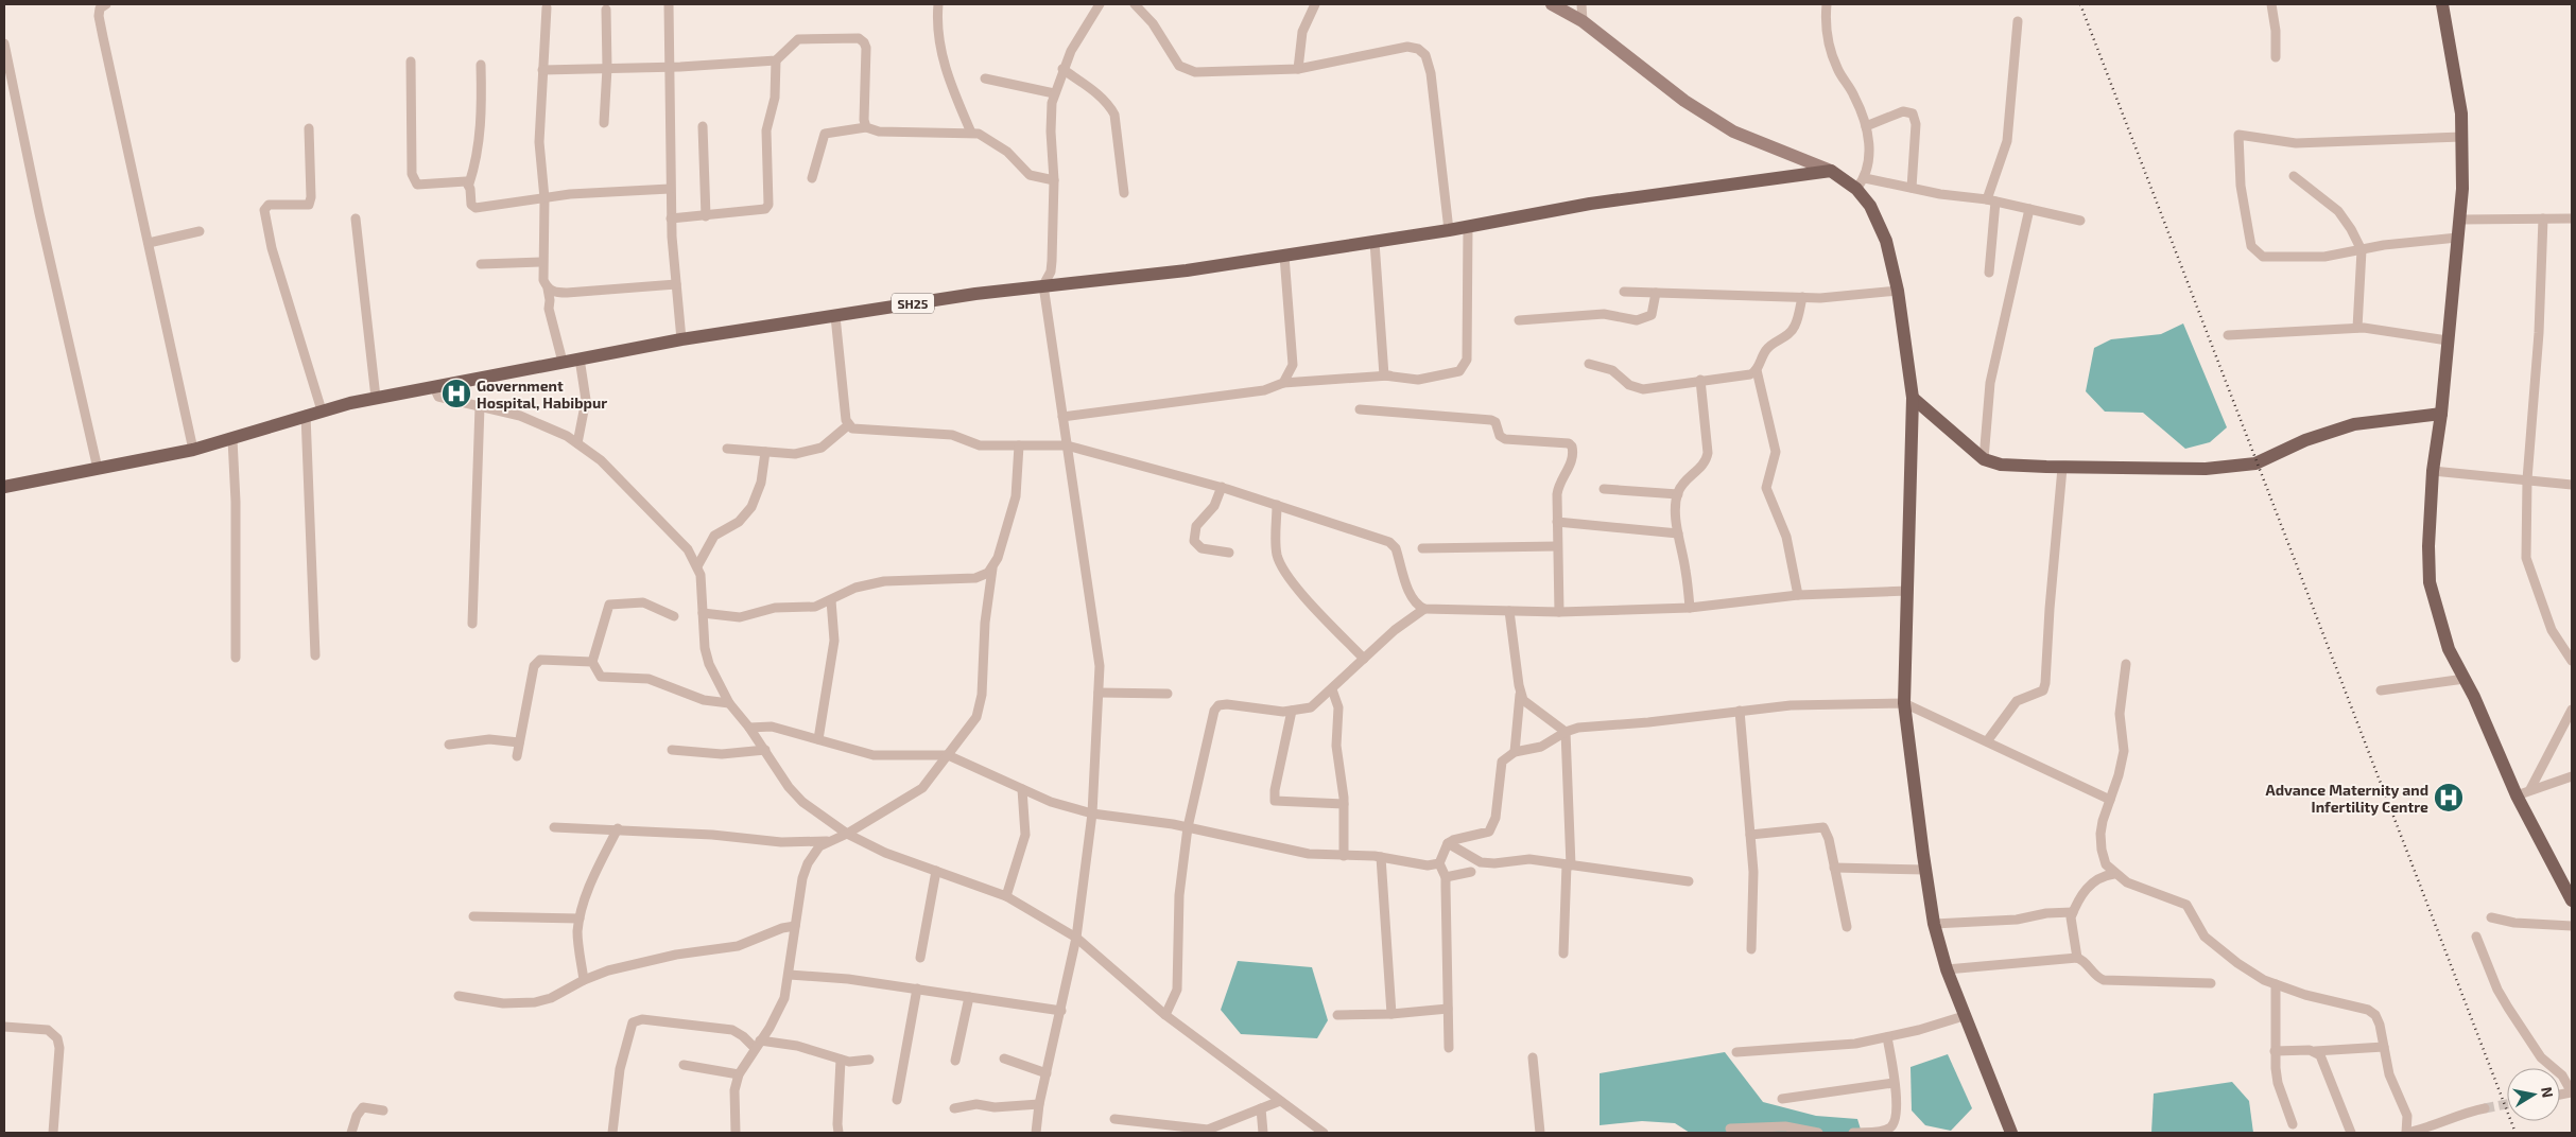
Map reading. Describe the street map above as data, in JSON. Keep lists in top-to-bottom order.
{
  "streets": {
    "main road": ["SH25"]
  },
  "places": {
    "hospital": ["Government Hospital, Habibpur", "Advance Maternity and Infertility Centre"]
  },
  "north": "right"
}
